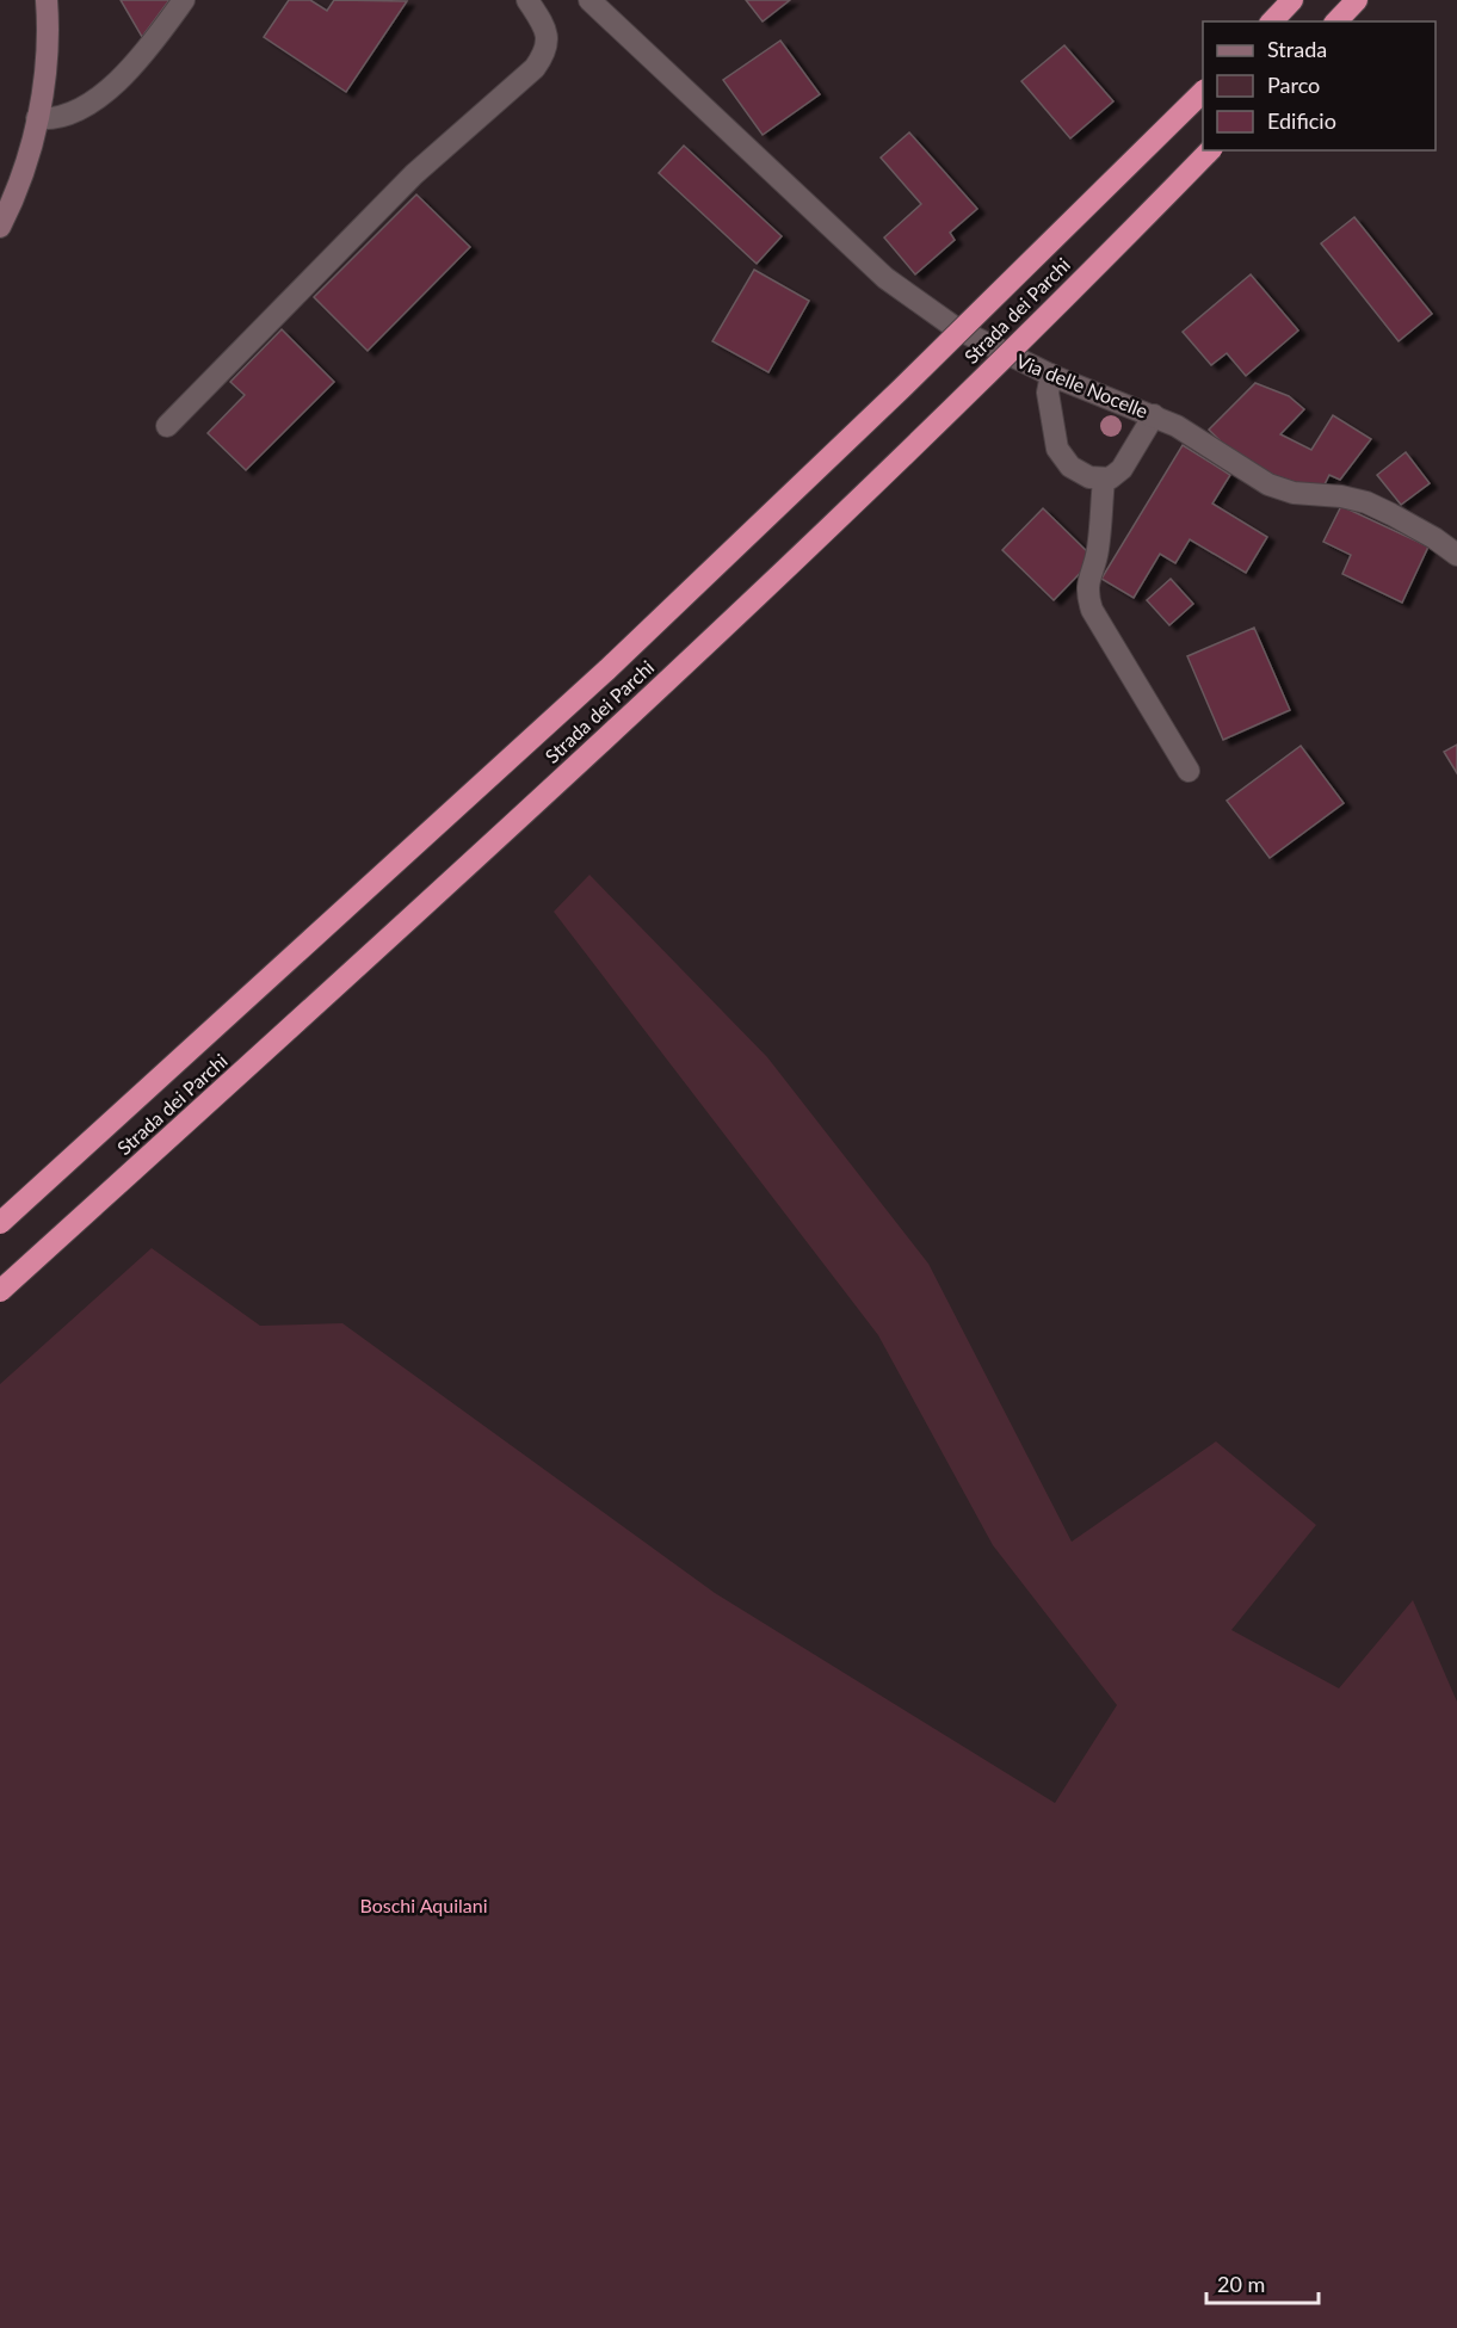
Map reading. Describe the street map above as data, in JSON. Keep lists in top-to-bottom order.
{
  "streets": {
    "highway": ["Strada dei Parchi"],
    "street": ["Via delle Nocelle"]
  },
  "parks": ["Boschi Aquilani"],
  "legend": ["Strada", "Parco", "Edificio"],
  "scale_bar": "20 m"
}
